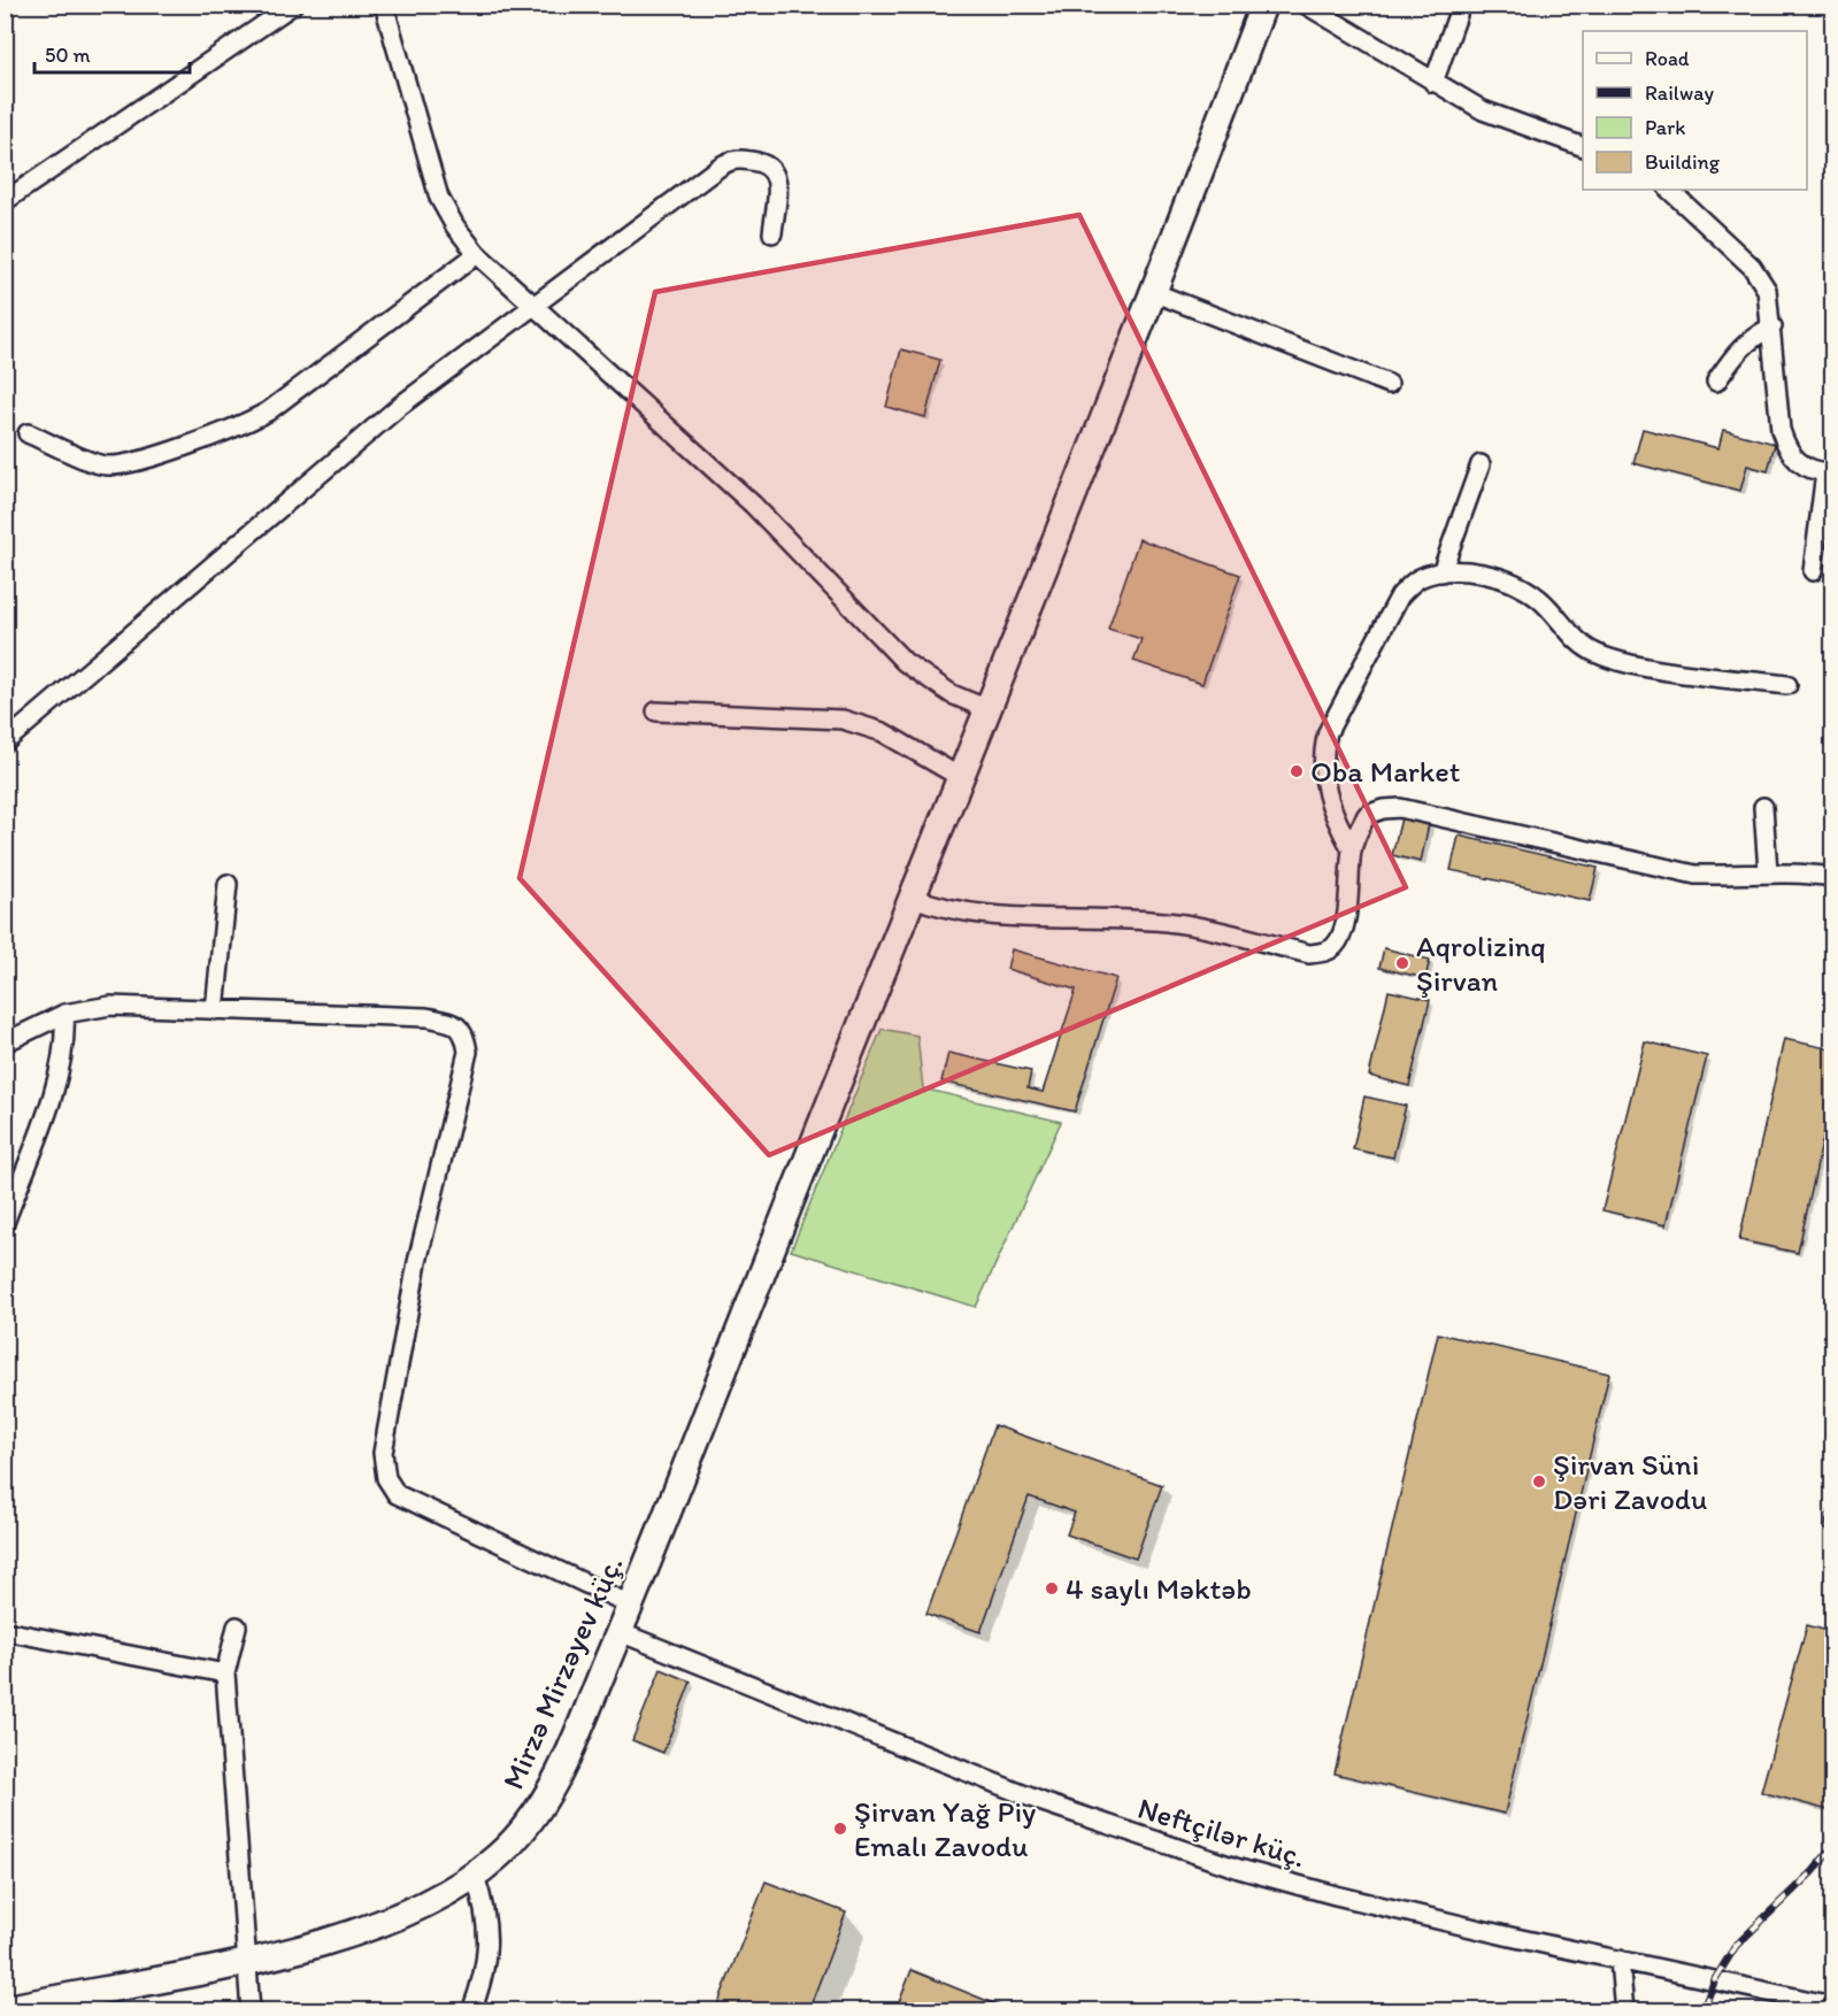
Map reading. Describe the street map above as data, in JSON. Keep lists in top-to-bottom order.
{
  "streets": {
    "main road": ["Mirzə Mirzəyev küç."],
    "street": ["Neftçilər küç."]
  },
  "crossings": [
    ["Mirzə Mirzəyev küç.", "Neftçilər küç."]
  ],
  "places": [
    "Oba Market",
    "Aqrolizinq Şirvan",
    "Şirvan Süni Dəri Zavodu",
    "4 saylı Məktəb",
    "Şirvan Yağ Piy Emalı Zavodu"
  ],
  "legend": [
    "Road",
    "Railway",
    "Park",
    "Building"
  ],
  "scale_bar": "50 m"
}
